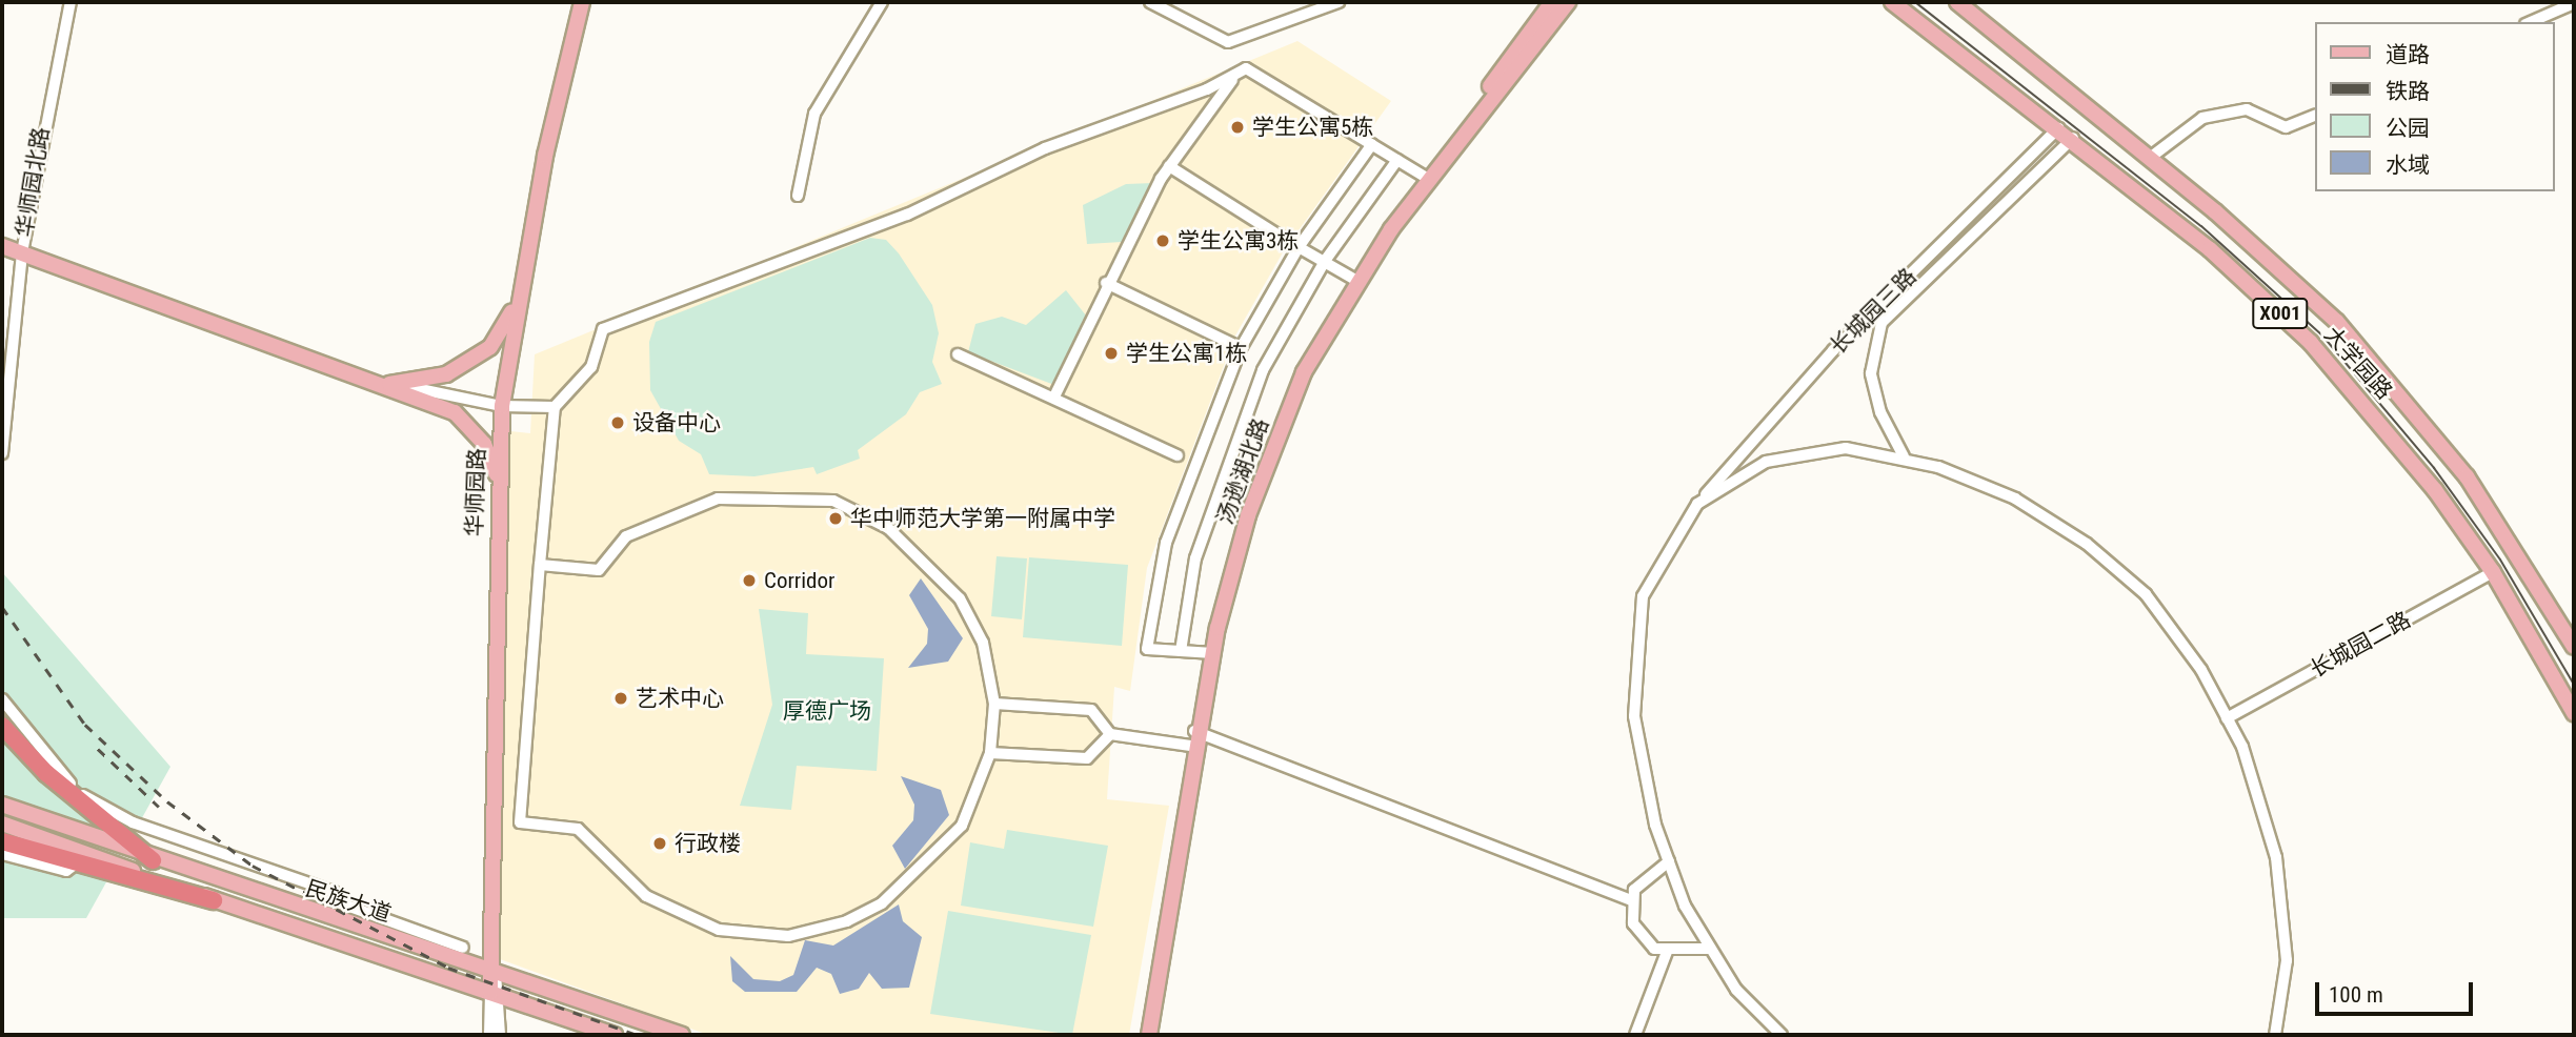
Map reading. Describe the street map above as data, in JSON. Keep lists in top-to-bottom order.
{
  "streets": {
    "main road": [
      "X001",
      "大学园路",
      "汤逊湖北路",
      "华师园路",
      "民族大道"
    ],
    "street": ["华师园北路", "长城园三路", "长城园二路"]
  },
  "crossings": [
    ["长城园三路", "大学园路"],
    ["大学园路", "长城园二路"],
    ["华师园路", "民族大道"]
  ],
  "parks": ["厚德广场"],
  "places": [
    "学生公寓5栋",
    "学生公寓3栋",
    "学生公寓1栋",
    "设备中心",
    "华中师范大学第一附属中学",
    "Corridor",
    "艺术中心",
    "行政楼"
  ],
  "legend": [
    "道路",
    "铁路",
    "公园",
    "水域"
  ],
  "scale_bar": "100 m"
}
